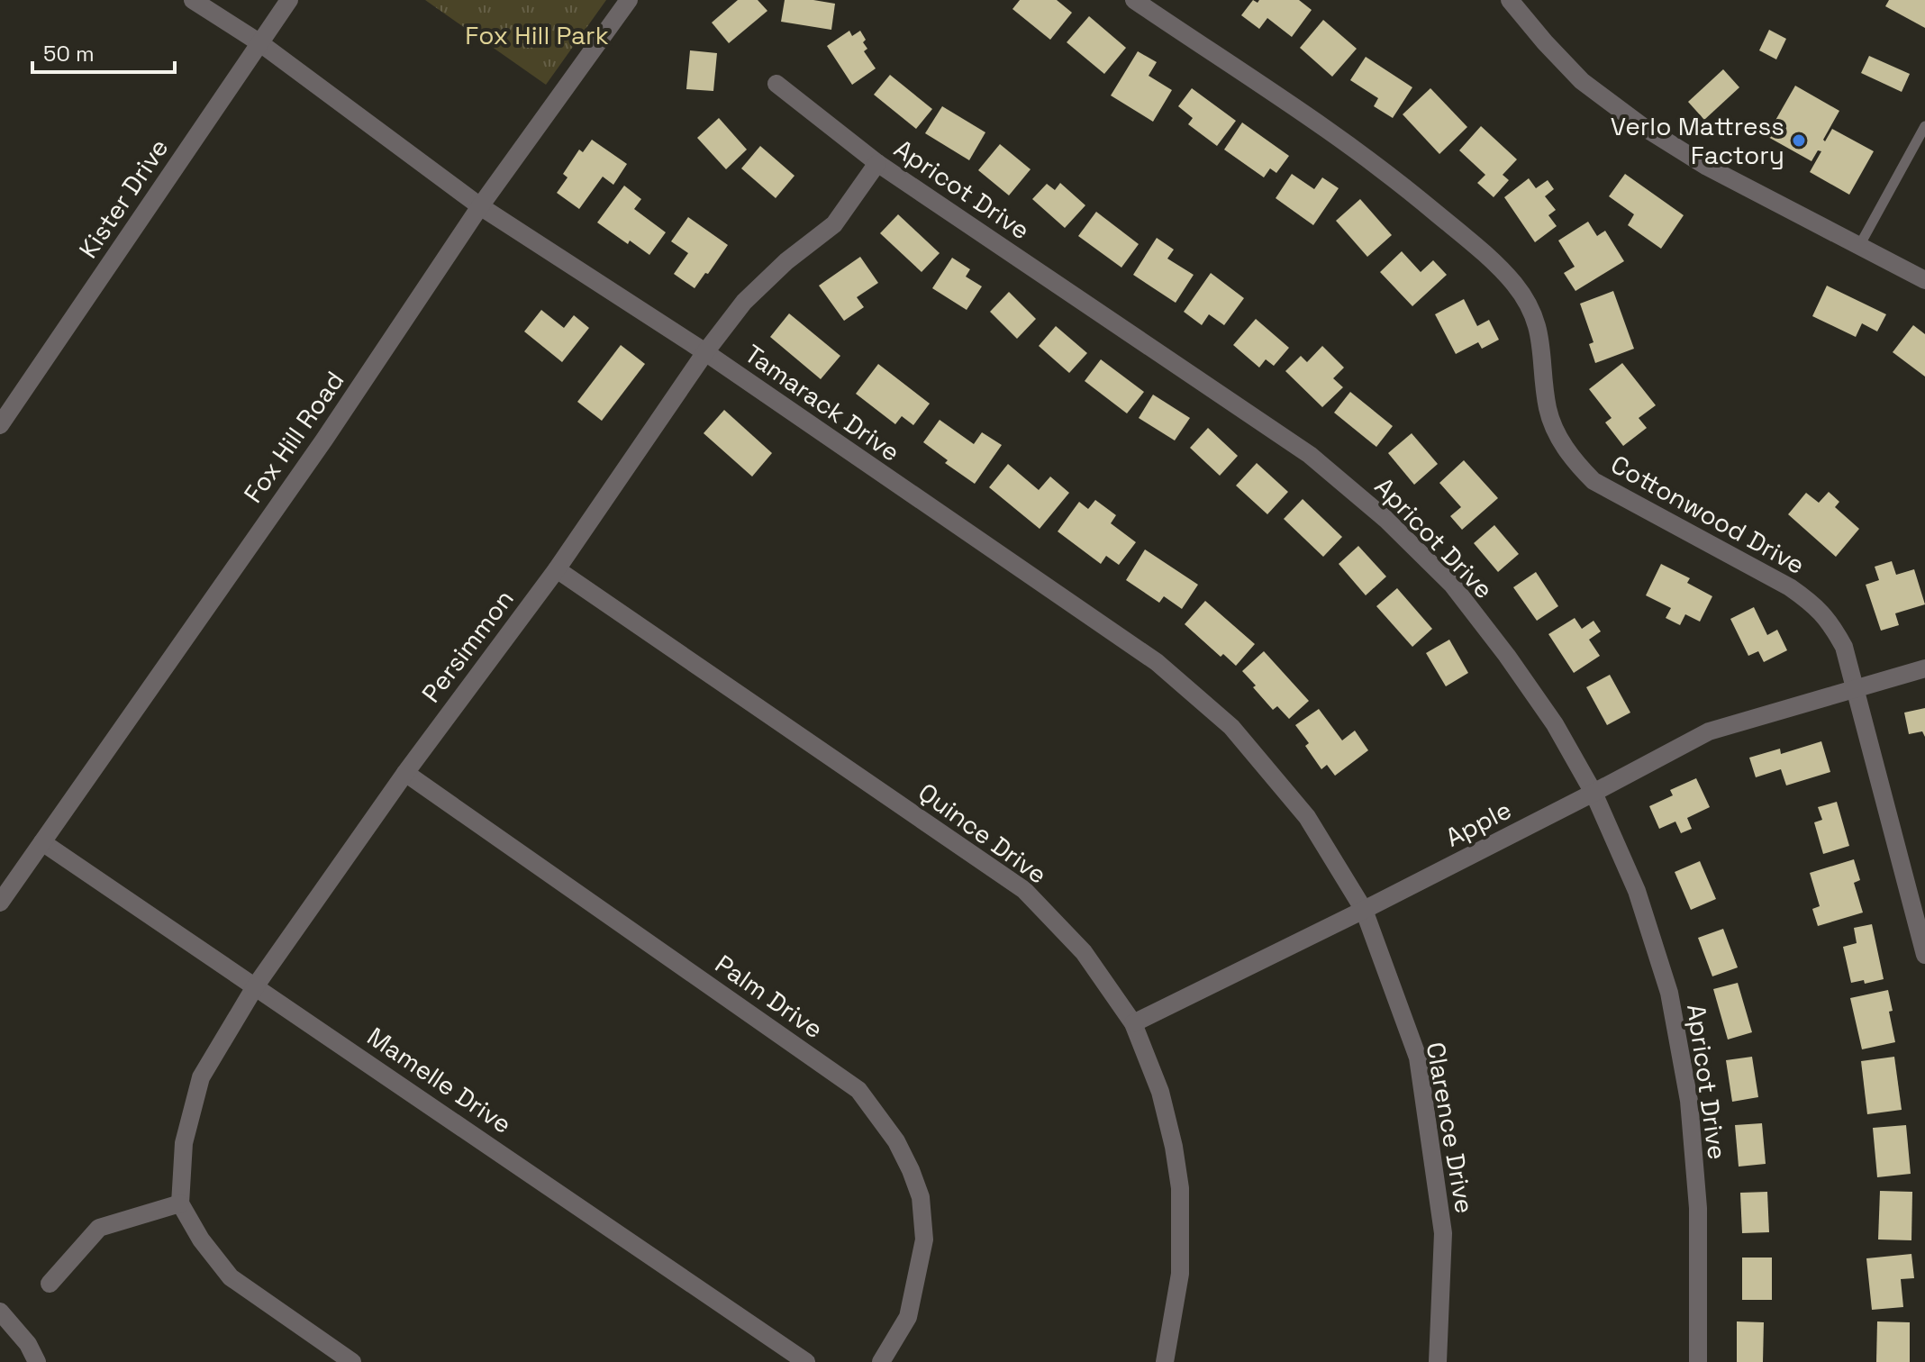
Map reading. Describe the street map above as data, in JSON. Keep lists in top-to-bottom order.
{
  "streets": {
    "street": [
      "Apricot Drive",
      "Kister Drive",
      "Tamarack Drive",
      "Fox Hill Road",
      "Cottonwood Drive",
      "Persimmon",
      "Apple",
      "Quince Drive",
      "Palm Drive",
      "Mamelle Drive",
      "Clarence Drive"
    ]
  },
  "crossings": [
    ["Apricot Drive", "Persimmon"],
    ["Apricot Drive", "Apple"],
    ["Kister Drive", "Tamarack Drive"],
    ["Tamarack Drive", "Fox Hill Road"],
    ["Tamarack Drive", "Persimmon"],
    ["Tamarack Drive", "Apple"],
    ["Tamarack Drive", "Clarence Drive"],
    ["Fox Hill Road", "Mamelle Drive"],
    ["Cottonwood Drive", "Apple"],
    ["Persimmon", "Quince Drive"],
    ["Persimmon", "Palm Drive"],
    ["Persimmon", "Mamelle Drive"],
    ["Apple", "Quince Drive"],
    ["Apple", "Clarence Drive"]
  ],
  "parks": ["Fox Hill Park"],
  "places": ["Verlo Mattress Factory"],
  "scale_bar": "50 m"
}
